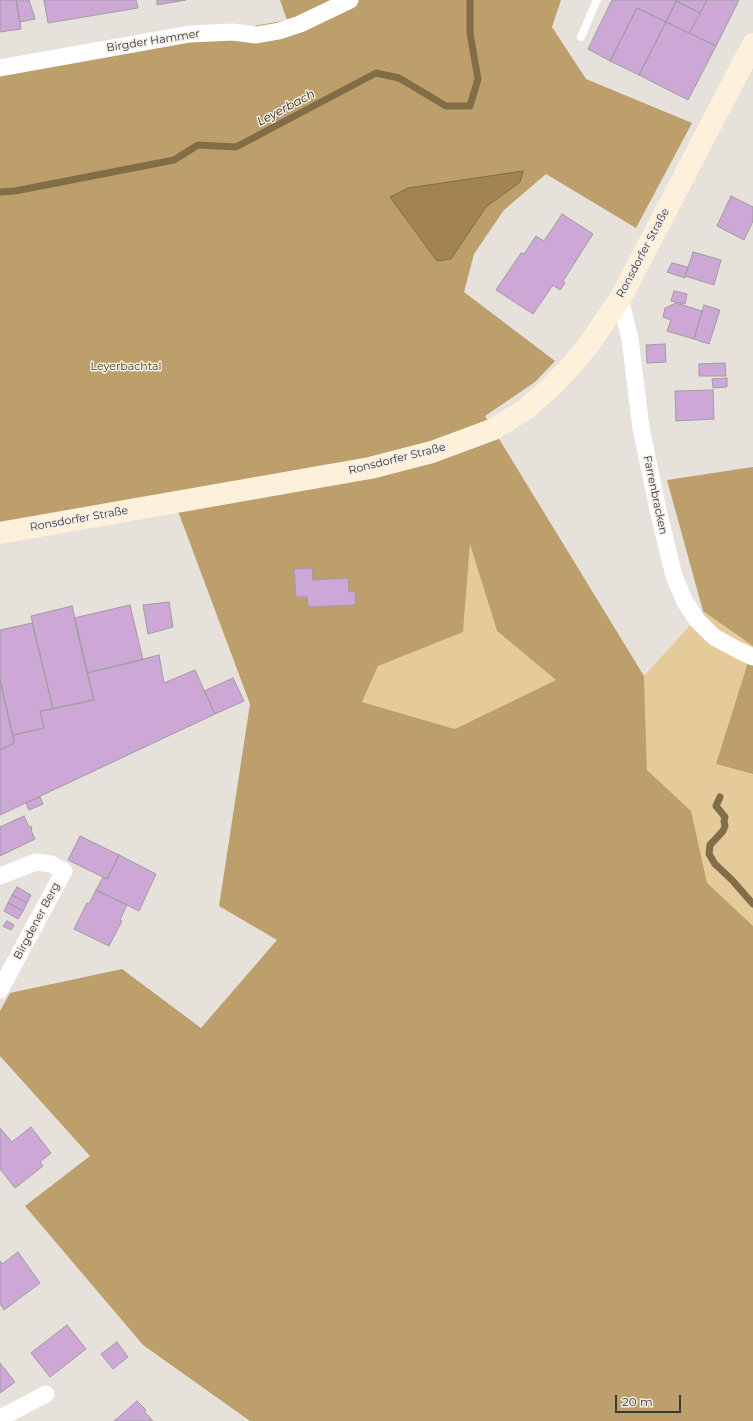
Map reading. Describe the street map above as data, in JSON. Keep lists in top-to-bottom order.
{
  "streets": {
    "main road": ["Ronsdorfer Straße"],
    "street": ["Birgder Hammer", "Farrenbracken", "Birgdener Berg"]
  },
  "crossings": [
    ["Ronsdorfer Straße", "Farrenbracken"]
  ],
  "water": ["Leyerbach"],
  "parks": ["Leyerbachtal"],
  "scale_bar": "20 m"
}
